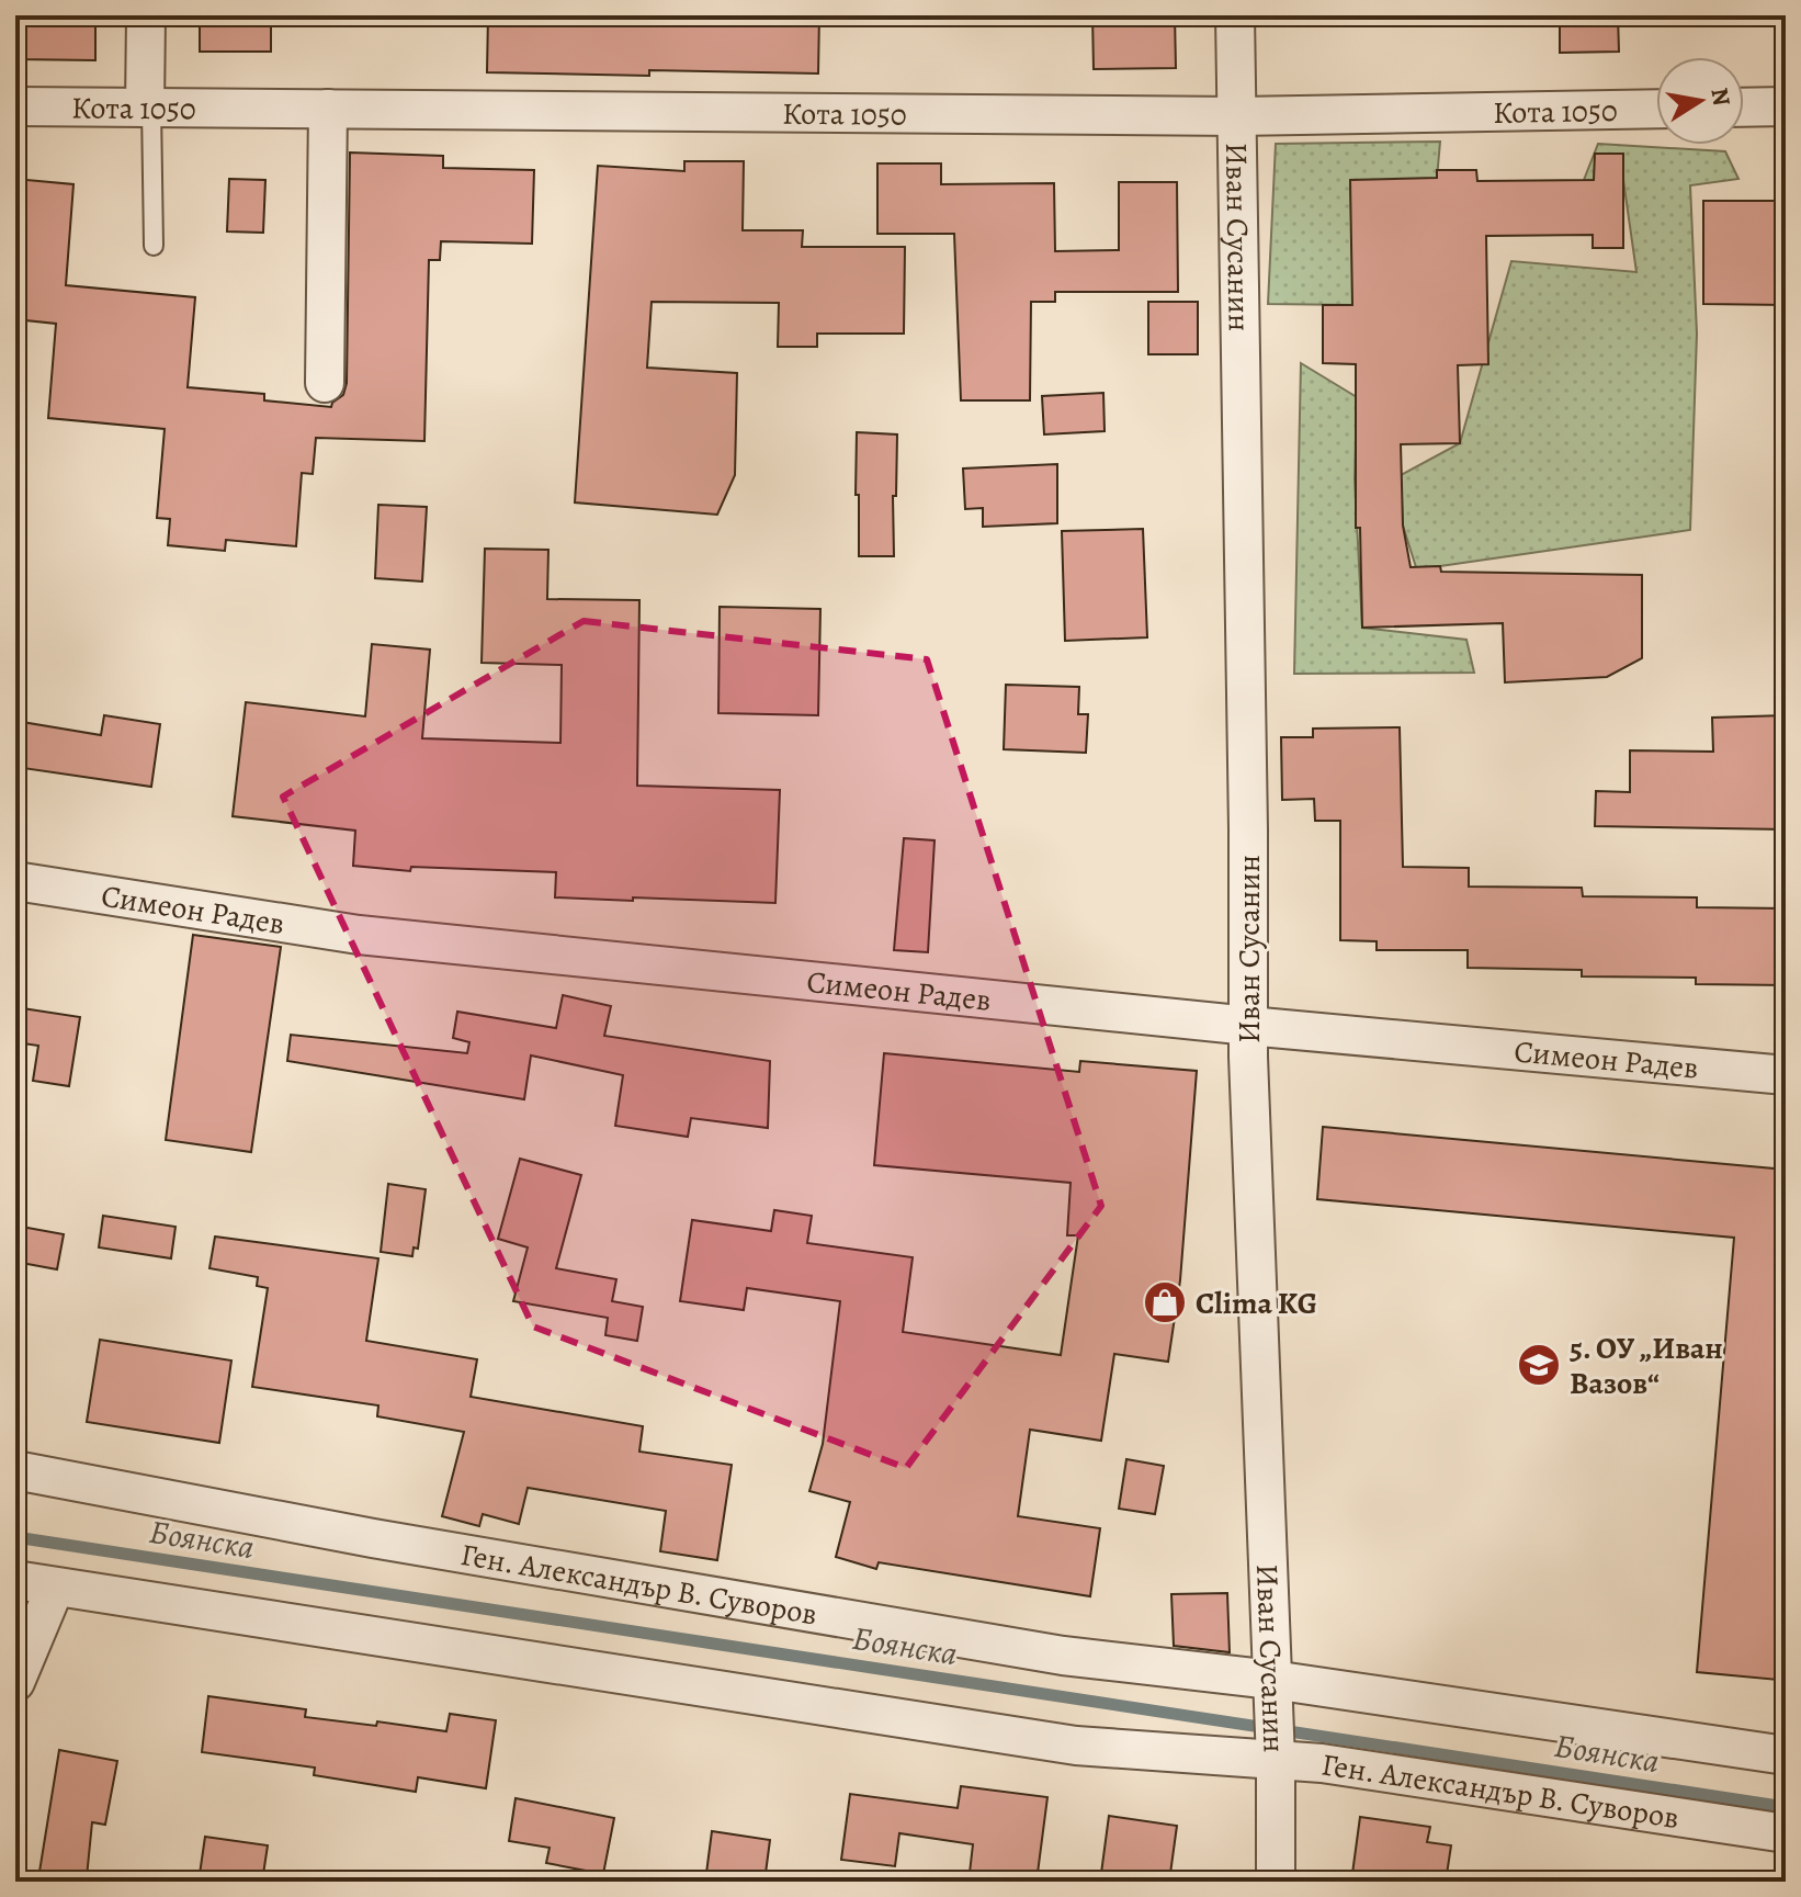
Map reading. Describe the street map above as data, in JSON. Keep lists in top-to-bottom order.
{
  "streets": {
    "street": [
      "Кота 1050",
      "Иван Сусанин",
      "Симеон Радев",
      "Ген. Александър В. Суворов"
    ]
  },
  "crossings": [
    ["Кота 1050", "Иван Сусанин"],
    ["Иван Сусанин", "Симеон Радев"],
    ["Иван Сусанин", "Ген. Александър В. Суворов"]
  ],
  "water": ["Боянска"],
  "places": {
    "shop": ["Clima KG"],
    "school or university": ["5. ОУ „Иван Вазов“"]
  },
  "north": "right"
}
